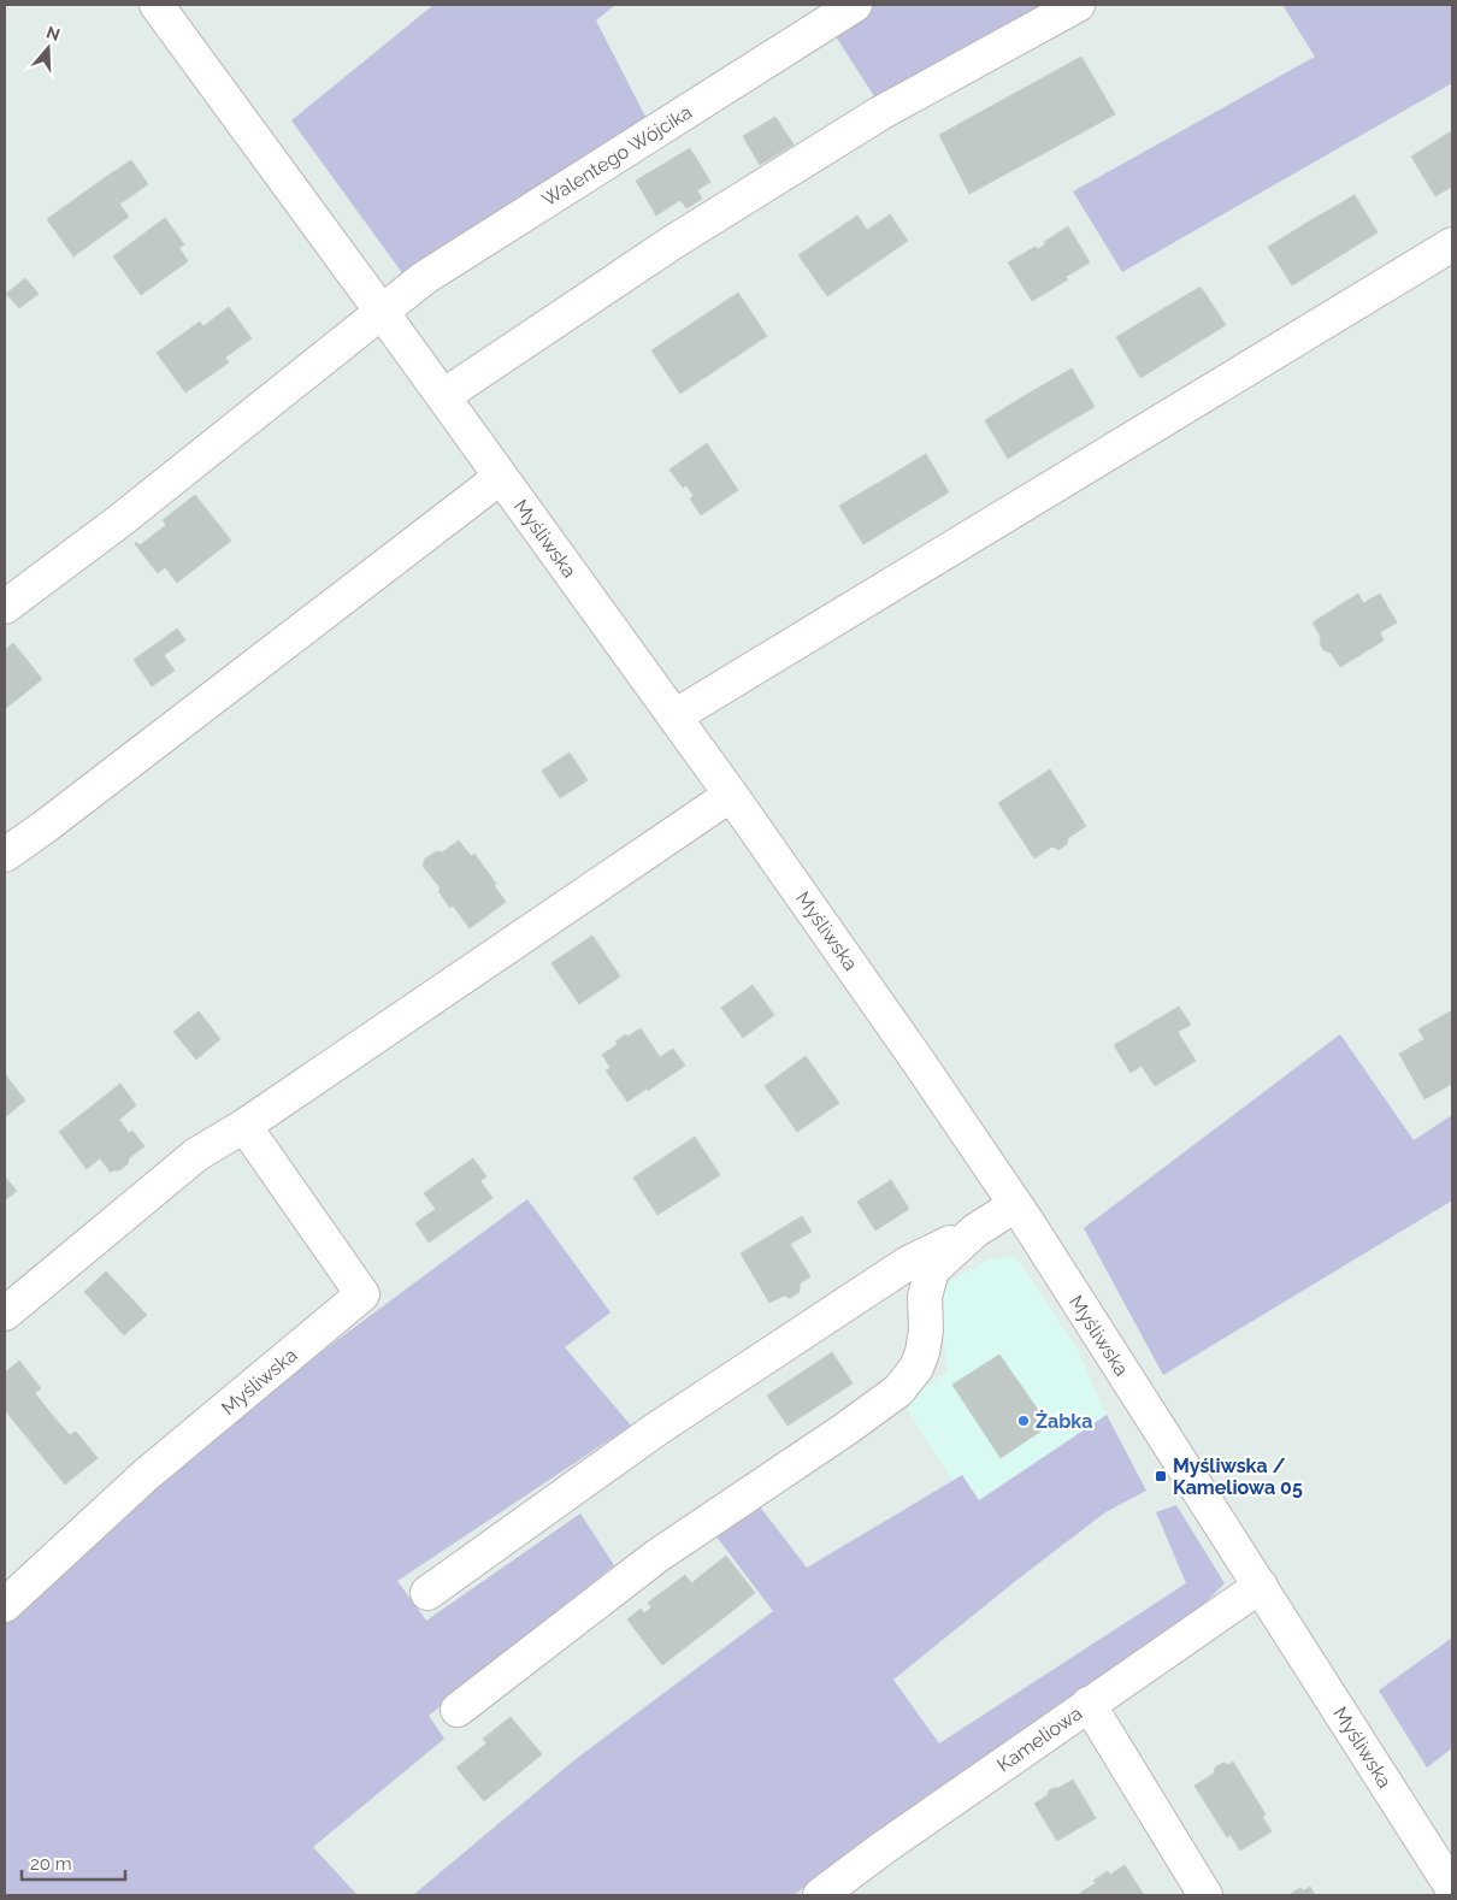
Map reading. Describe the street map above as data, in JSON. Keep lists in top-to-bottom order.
{
  "streets": {
    "street": ["Walentego Wójcika", "Myśliwska", "Kameliowa"]
  },
  "crossings": [
    ["Walentego Wójcika", "Myśliwska"],
    ["Myśliwska", "Kameliowa"]
  ],
  "places": {
    "other": ["Żabka"],
    "transit": ["Myśliwska / Kameliowa 05"]
  },
  "scale_bar": "20 m",
  "north": "top"
}
